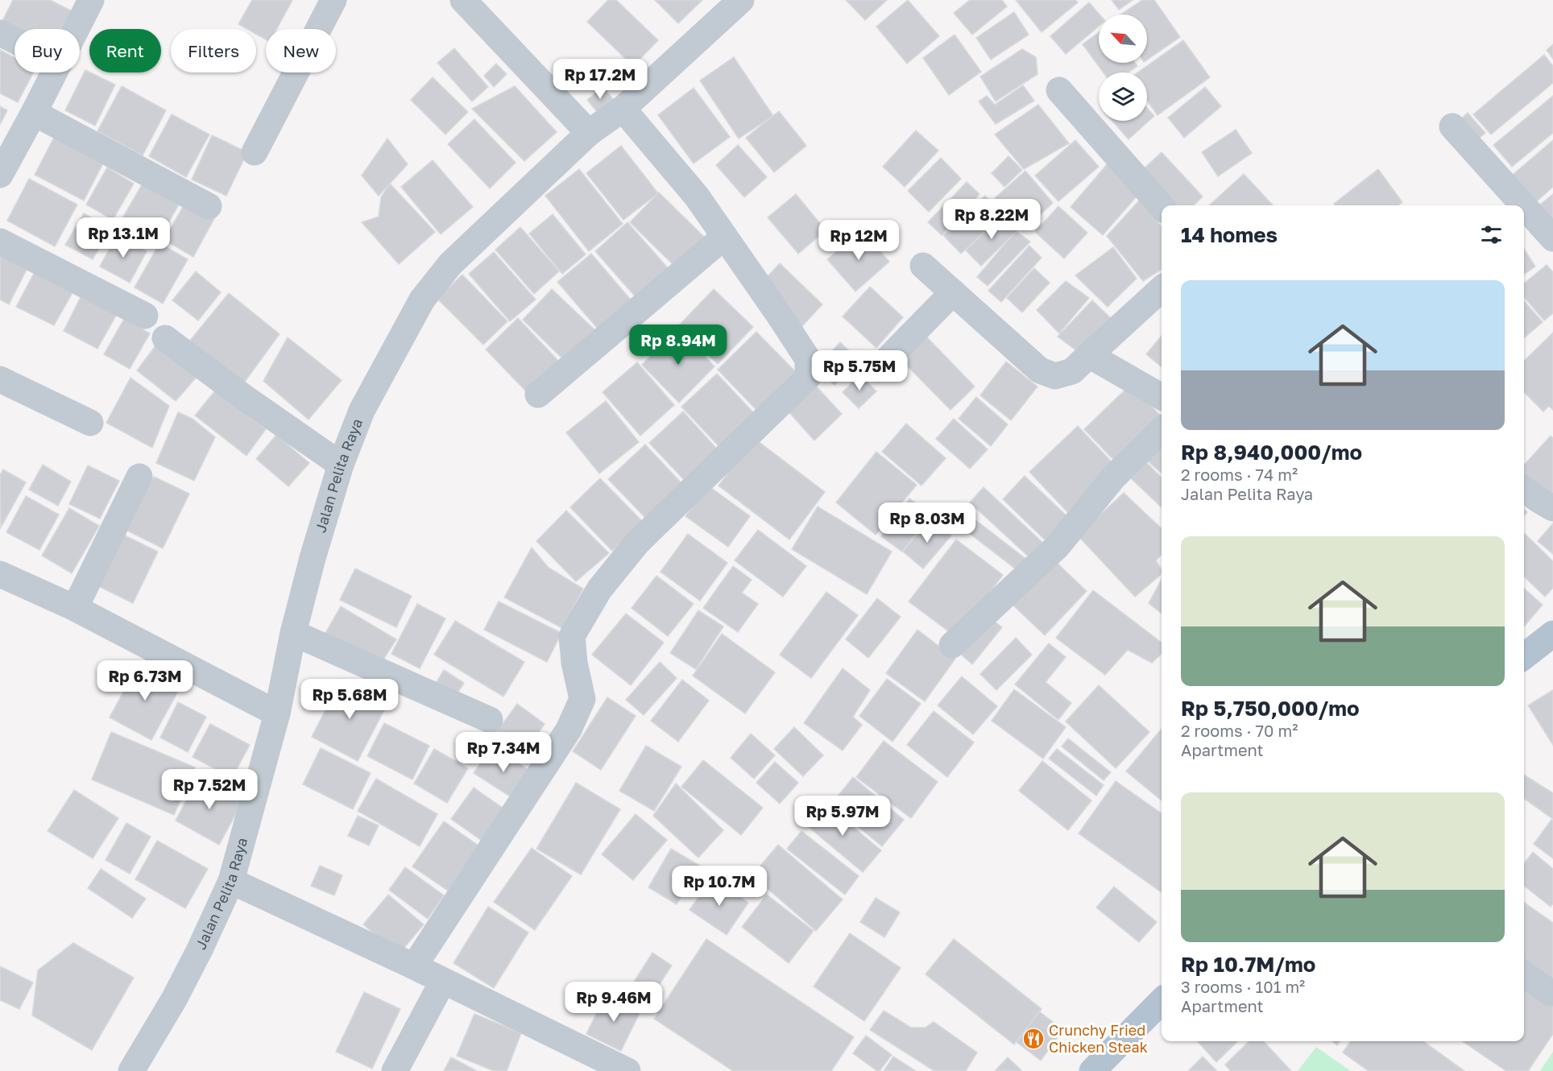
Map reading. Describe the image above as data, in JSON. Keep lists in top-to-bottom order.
{
  "streets": {
    "street": ["Jalan Pelita Raya"]
  },
  "places": {
    "restaurant": ["Crunchy Fried Chicken Steak"]
  },
  "north": "top left",
  "page": {
    "chip": [
      "Buy",
      "Rent",
      "Filters",
      "New"
    ],
    "price": [
      "Rp 17.2M",
      "Rp 8.22M",
      "Rp 13.1M",
      "Rp 12M",
      "Rp 8.94M",
      "Rp 5.75M",
      "Rp 8.03M",
      "Rp 6.73M",
      "Rp 5.68M",
      "Rp 7.34M",
      "Rp 7.52M",
      "Rp 5.97M",
      "Rp 10.7M",
      "Rp 9.46M"
    ],
    "heading": "14 homes",
    "list": [
      {
        "name": "Rp 8,940,000/mo",
        "note": "2 rooms · 74 m² · Jalan Pelita Raya"
      },
      {
        "name": "Rp 5,750,000/mo",
        "note": "2 rooms · 70 m² · Apartment"
      },
      {
        "name": "Rp 10.7M/mo",
        "note": "3 rooms · 101 m² · Apartment"
      }
    ]
  }
}
